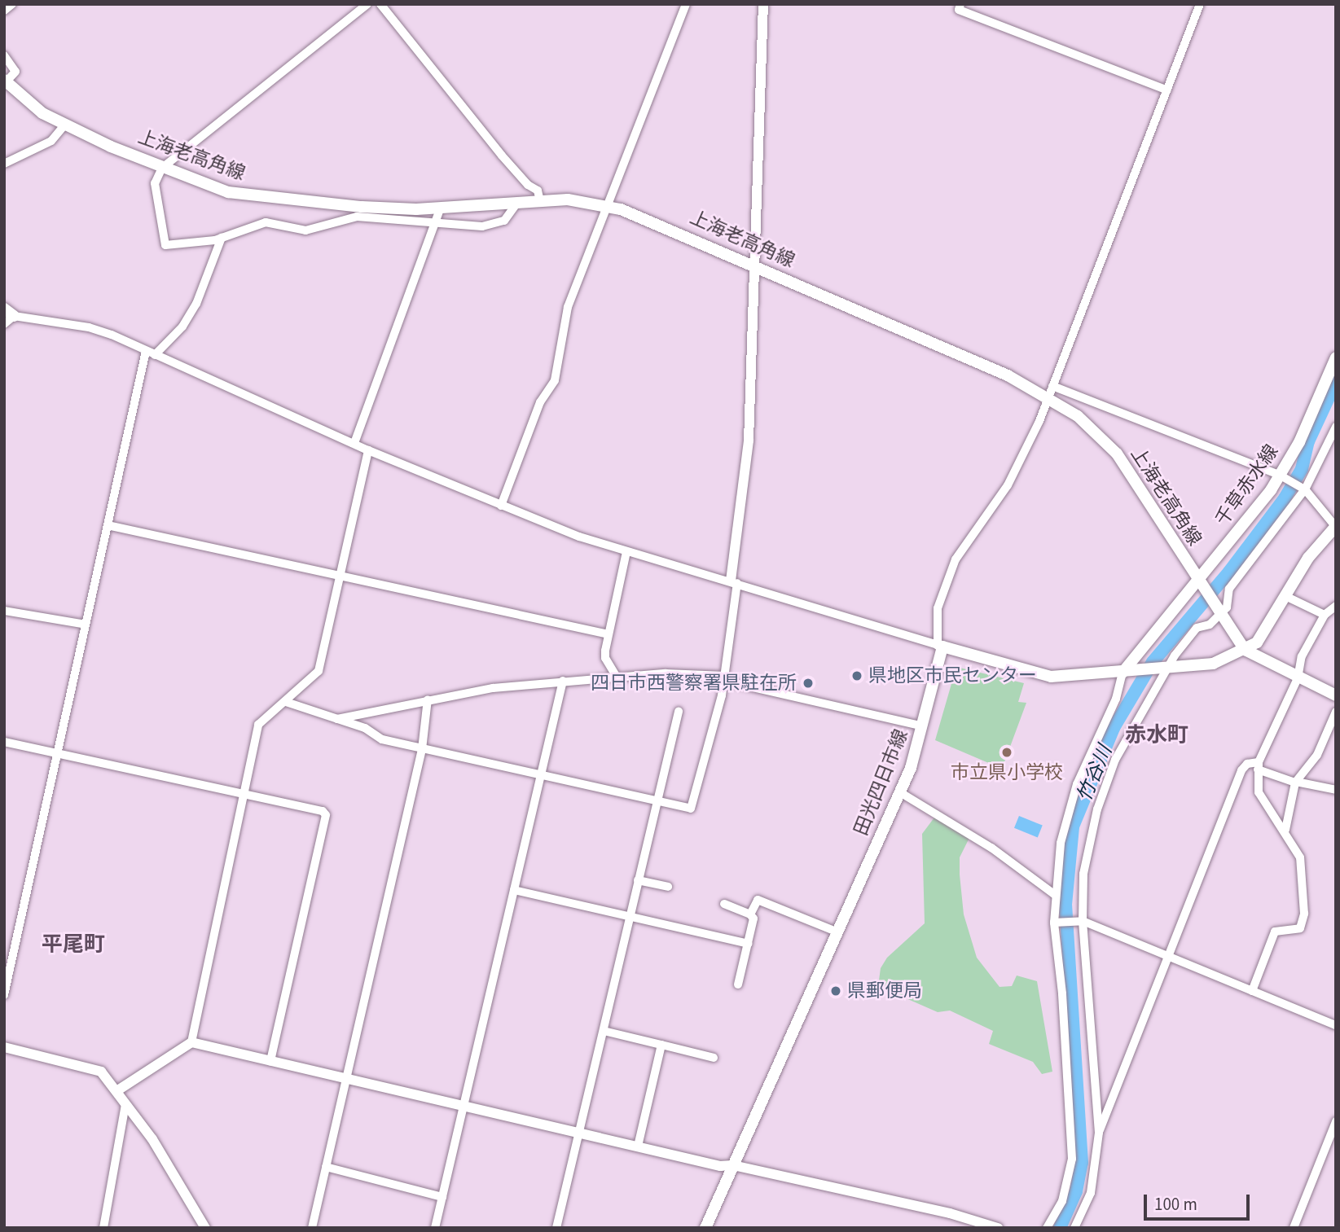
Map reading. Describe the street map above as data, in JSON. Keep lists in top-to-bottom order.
{
  "streets": {
    "main road": ["上海老高角線", "千草赤水線", "田光四日市線"]
  },
  "crossings": [
    ["上海老高角線", "千草赤水線"]
  ],
  "districts": ["赤水町", "平尾町"],
  "water": ["竹谷川"],
  "places": [
    "県地区市民センター",
    "四日市西警察署県駐在所",
    "市立県小学校",
    "県郵便局"
  ],
  "scale_bar": "100 m"
}
